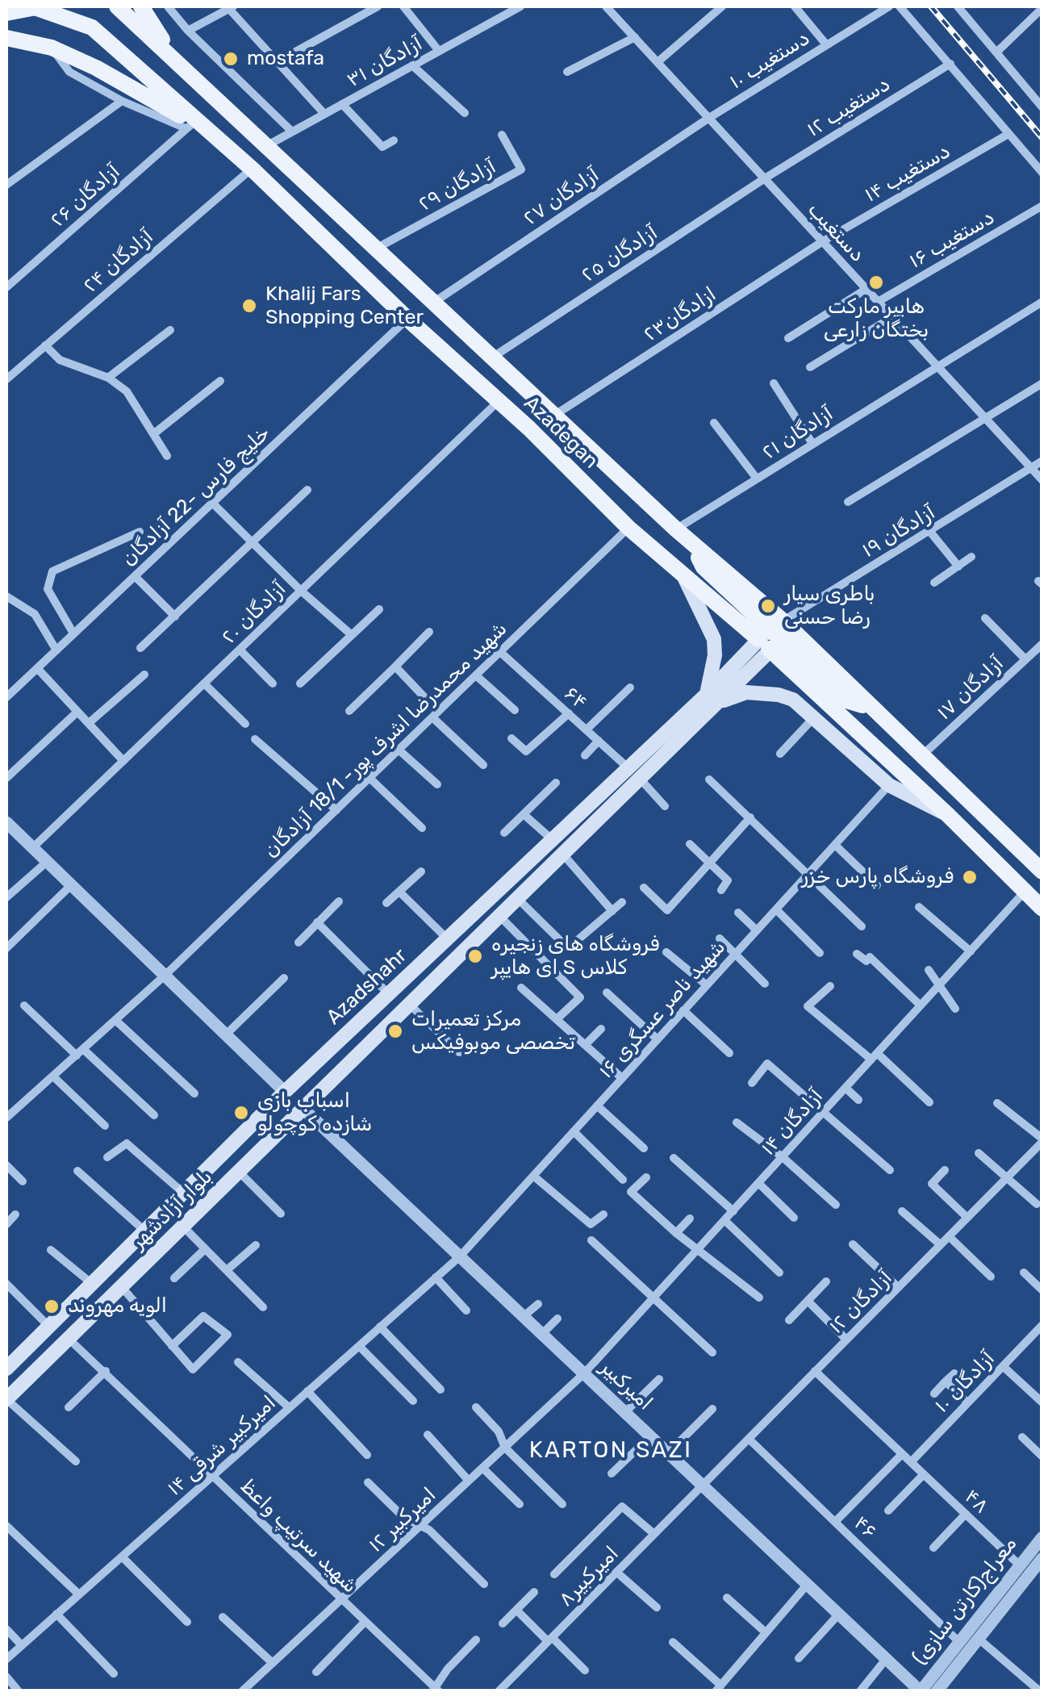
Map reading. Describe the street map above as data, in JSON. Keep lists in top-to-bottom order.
{
  "streets": {
    "main road": ["Azadegan", "Azadshahr", "بلوار آزادشهر"],
    "street": [
      "دستغیب ۱۰",
      "۳۱ آزادگان",
      "دستغیب ۱۲",
      "دستغیب ۱۴",
      "۲۹ آزادگان",
      "۲۶ آزادگان",
      "۲۷ آزادگان",
      "دستغیب",
      "دستغیب ۱۶",
      "۲۵ آزادگان",
      "۲۴ آزادگان",
      "۲۳ازادگان",
      "۲۱ آزادگان",
      "خلیج فارس -22 آزادگان",
      "۱۹ آزادگان",
      "۲۰ آزادگان",
      "۱۷ آزادگان",
      "۶۴",
      "شهید محمدرضا اشرف پور- 18/1 آزادگان",
      "۱۶ شهید ناصر عسگری",
      "۱۴ آزادگان",
      "۱۲ آزادگان",
      "۱۰ آزادگان",
      "امیرکبیر",
      "۱۴ امیرکبیر شرقی",
      "۴۸",
      "امیرکبیر ۱۲",
      "۴۶",
      "شهید سرتیپ واعظ",
      "امیرکبیر۸",
      "معراج(کارتن سازی)"
    ]
  },
  "crossings": [
    ["دستغیب ۱۰", "۲۷ آزادگان"],
    ["دستغیب ۱۰", "دستغیب"],
    ["۳۱ آزادگان", "Azadegan"],
    ["دستغیب ۱۲", "دستغیب"],
    ["دستغیب ۱۲", "۲۵ آزادگان"],
    ["دستغیب ۱۴", "دستغیب"],
    ["دستغیب ۱۴", "۲۳ازادگان"],
    ["۲۹ آزادگان", "Azadegan"],
    ["۲۶ آزادگان", "Azadegan"],
    ["۲۷ آزادگان", "دستغیب"],
    ["۲۷ آزادگان", "Azadegan"],
    ["دستغیب", "دستغیب ۱۶"],
    ["دستغیب", "۲۵ آزادگان"],
    ["دستغیب", "۲۳ازادگان"],
    ["دستغیب", "۲۱ آزادگان"],
    ["دستغیب", "۱۹ آزادگان"],
    ["۲۵ آزادگان", "Azadegan"],
    ["۲۴ آزادگان", "Azadegan"],
    ["۲۳ازادگان", "Azadegan"],
    ["Azadegan", "۲۱ آزادگان"],
    ["Azadegan", "خلیج فارس -22 آزادگان"],
    ["Azadegan", "۱۹ آزادگان"],
    ["Azadegan", "۲۰ آزادگان"],
    ["Azadegan", "۱۷ آزادگان"],
    ["Azadegan", "شهید محمدرضا اشرف پور- 18/1 آزادگان"],
    ["Azadegan", "Azadshahr"],
    ["Azadegan", "۱۴ آزادگان"],
    ["۱۹ آزادگان", "Azadshahr"],
    ["۶۴", "شهید محمدرضا اشرف پور- 18/1 آزادگان"],
    ["۶۴", "Azadshahr"],
    ["Azadshahr", "بلوار آزادشهر"],
    ["Azadshahr", "امیرکبیر"],
    ["۱۶ شهید ناصر عسگری", "امیرکبیر"],
    ["۱۶ شهید ناصر عسگری", "۱۴ امیرکبیر شرقی"],
    ["۱۴ آزادگان", "امیرکبیر"],
    ["۱۴ آزادگان", "امیرکبیر ۱۲"],
    ["بلوار آزادشهر", "امیرکبیر"],
    ["بلوار آزادشهر", "شهید سرتیپ واعظ"],
    ["۱۲ آزادگان", "امیرکبیر"],
    ["۱۲ آزادگان", "۴۸"],
    ["۱۲ آزادگان", "۴۶"],
    ["۱۲ آزادگان", "امیرکبیر۸"],
    ["۱۰ آزادگان", "۴۸"],
    ["امیرکبیر", "۱۴ امیرکبیر شرقی"],
    ["امیرکبیر", "امیرکبیر ۱۲"],
    ["امیرکبیر", "امیرکبیر۸"],
    ["امیرکبیر", "معراج(کارتن سازی)"],
    ["۱۴ امیرکبیر شرقی", "شهید سرتیپ واعظ"],
    ["۴۸", "معراج(کارتن سازی)"],
    ["امیرکبیر ۱۲", "شهید سرتیپ واعظ"],
    ["۴۶", "معراج(کارتن سازی)"]
  ],
  "districts": ["KARTON SAZI"],
  "places": [
    "mostafa",
    "هاپیر مارکت بختگان زارعی",
    "Khalij Fars Shopping Center",
    "باطری سیار رضا حسنی",
    "فروشگاه پارس خزر",
    "فروشگاه های زنجیره ای هایپر S کلاس",
    "مرکز تعمیرات تخصصی موبوفیکس",
    "اسباب بازی شازده کوچولو",
    "الویه مهروند"
  ]
}
